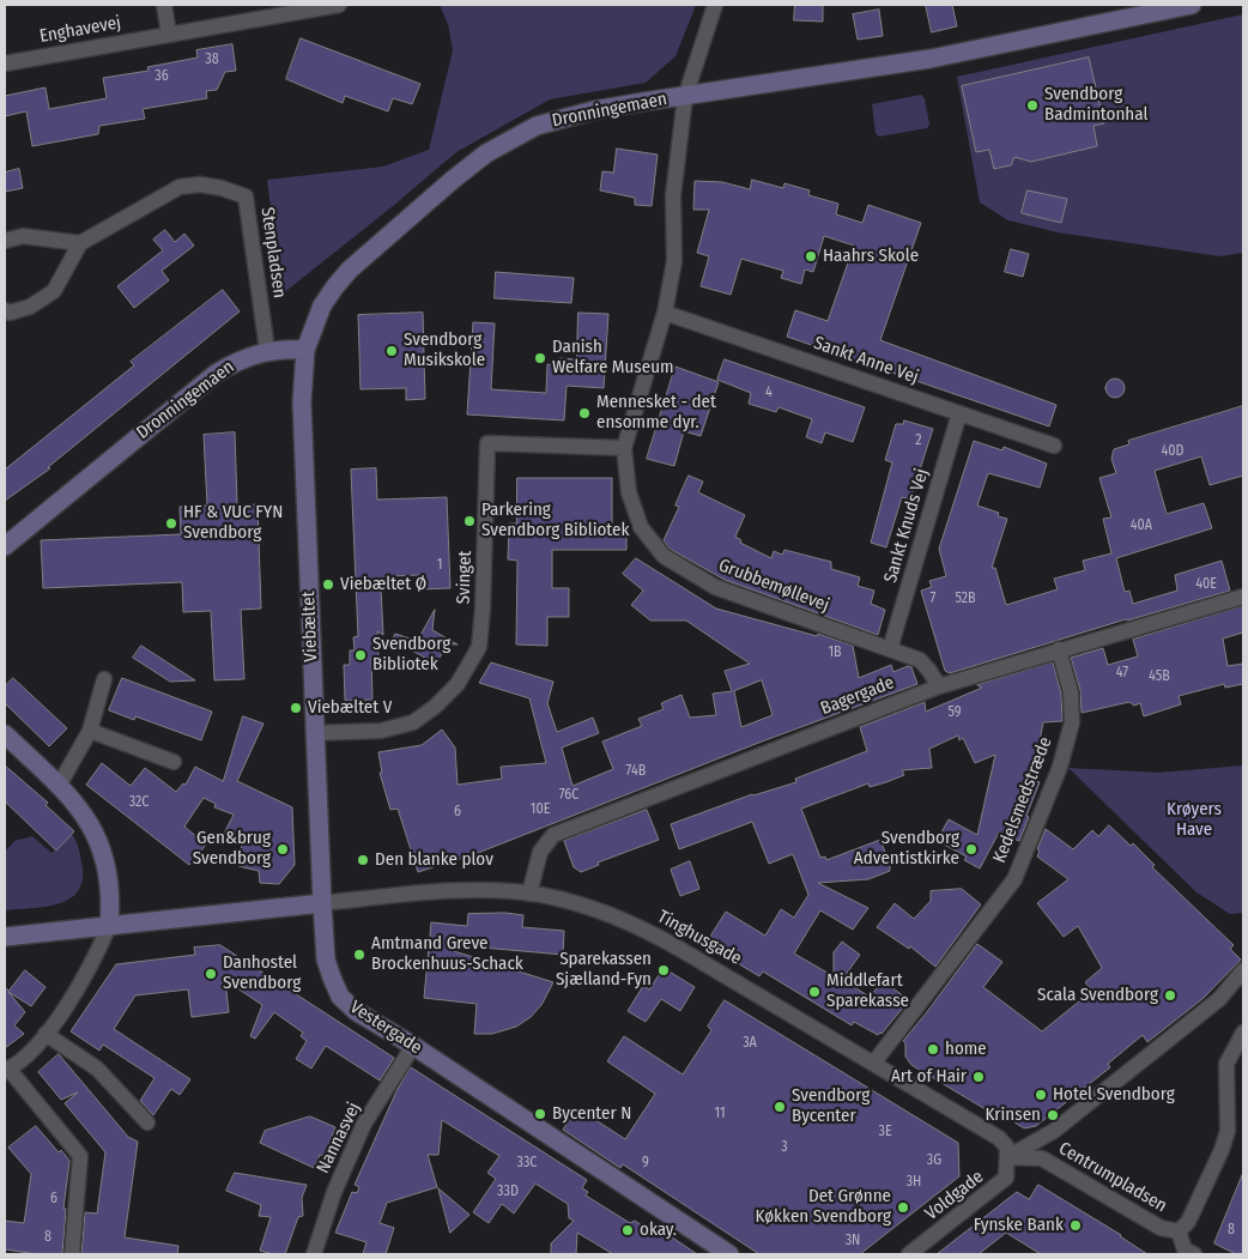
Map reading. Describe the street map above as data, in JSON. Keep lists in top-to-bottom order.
{
  "streets": {
    "street": [
      "Enghavevej",
      "Dronningemaen",
      "Stenpladsen",
      "Sankt Anne Vej",
      "Sankt Knuds Vej",
      "Svinget",
      "Grubbemøllevej",
      "Viebæltet",
      "Bagergade",
      "Kedelsmedstræde",
      "Tinghusgade",
      "Vestergade",
      "Nannasvej",
      "Centrumpladsen",
      "Voldgade"
    ]
  },
  "crossings": [
    ["Dronningemaen", "Stenpladsen"],
    ["Dronningemaen", "Grubbemøllevej"],
    ["Dronningemaen", "Viebæltet"],
    ["Sankt Anne Vej", "Sankt Knuds Vej"],
    ["Sankt Anne Vej", "Grubbemøllevej"],
    ["Sankt Knuds Vej", "Grubbemøllevej"],
    ["Svinget", "Grubbemøllevej"],
    ["Svinget", "Viebæltet"],
    ["Grubbemøllevej", "Bagergade"],
    ["Viebæltet", "Tinghusgade"],
    ["Viebæltet", "Vestergade"],
    ["Bagergade", "Kedelsmedstræde"],
    ["Bagergade", "Tinghusgade"],
    ["Kedelsmedstræde", "Tinghusgade"],
    ["Tinghusgade", "Vestergade"],
    ["Tinghusgade", "Centrumpladsen"],
    ["Tinghusgade", "Voldgade"],
    ["Vestergade", "Nannasvej"],
    ["Centrumpladsen", "Voldgade"]
  ],
  "parks": ["Krøyers Have"],
  "places": [
    "Svendborg Badmintonhal",
    "Haahrs Skole",
    "Svendborg Musikskole",
    "Danish Welfare Museum",
    "Mennesket - det ensomme dyr.",
    "Parkering Svendborg Bibliotek",
    "HF & VUC FYN Svendborg",
    "Viebæltet Ø",
    "Svendborg Bibliotek",
    "Viebæltet V",
    "Gen&brug Svendborg",
    "Svendborg Adventistkirke",
    "Den blanke plov",
    "Amtmand Greve Brockenhuus-Schack",
    "Sparekassen Sjælland-Fyn",
    "Danhostel Svendborg",
    "Middlefart Sparekasse",
    "Scala Svendborg",
    "home",
    "Art of Hair",
    "Hotel Svendborg",
    "Svendborg Bycenter",
    "Bycenter N",
    "Krinsen",
    "Det Grønne Køkken Svendborg",
    "Fynske Bank",
    "okay."
  ],
  "house_numbers": [
    "38",
    "36",
    "4",
    "2",
    "40D",
    "40A",
    "1",
    "40E",
    "7",
    "52B",
    "1B",
    "47",
    "45B",
    "59",
    "74B",
    "76C",
    "32C",
    "10E",
    "6",
    "3A",
    "11",
    "3E",
    "3",
    "3G",
    "33C",
    "9",
    "3H",
    "33D",
    "6",
    "8",
    "8",
    "3N"
  ]
}
